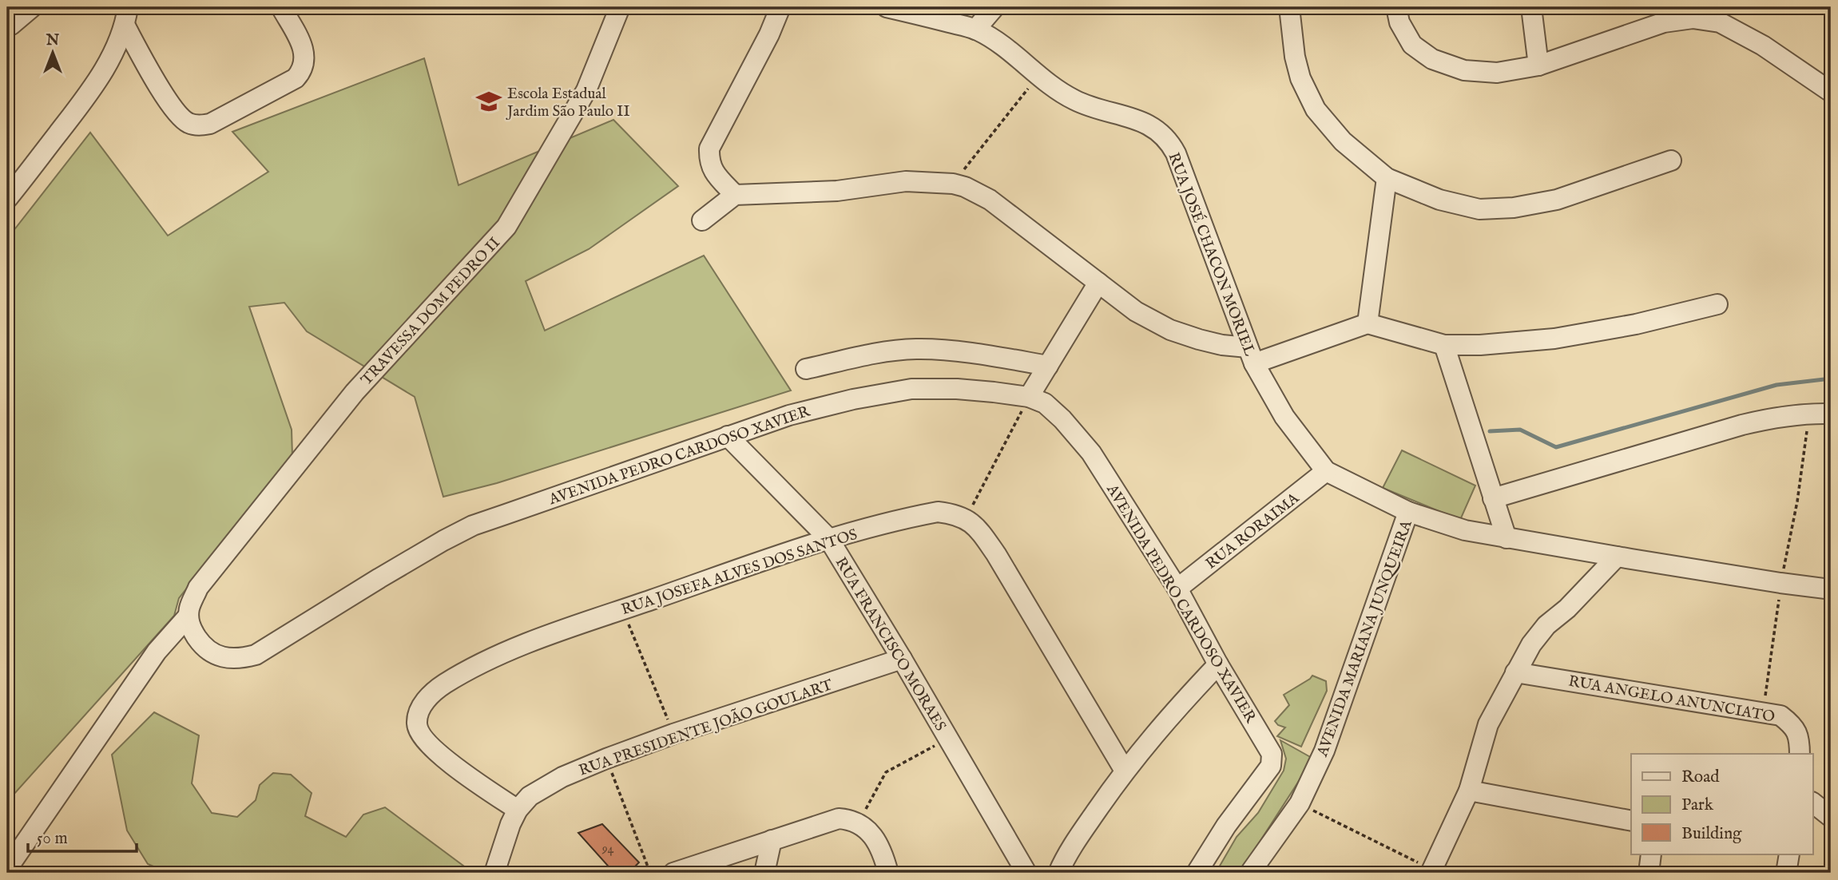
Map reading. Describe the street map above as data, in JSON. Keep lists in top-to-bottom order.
{
  "streets": {
    "street": [
      "RUA JOSÉ CHACON MORIEL",
      "TRAVESSA DOM PEDRO II",
      "AVENIDA PEDRO CARDOSO XAVIER",
      "RUA RORAIMA",
      "RUA JOSEFA ALVES DOS SANTOS",
      "AVENIDA MARIANA JUNQUEIRA",
      "RUA FRANCISCO MORAES",
      "RUA ANGELO ANUNCIATO",
      "RUA PRESIDENTE JOÃO GOULART"
    ]
  },
  "crossings": [
    ["RUA JOSÉ CHACON MORIEL", "RUA RORAIMA"],
    ["RUA JOSÉ CHACON MORIEL", "AVENIDA MARIANA JUNQUEIRA"],
    ["TRAVESSA DOM PEDRO II", "AVENIDA PEDRO CARDOSO XAVIER"],
    ["AVENIDA PEDRO CARDOSO XAVIER", "RUA RORAIMA"],
    ["AVENIDA PEDRO CARDOSO XAVIER", "RUA FRANCISCO MORAES"],
    ["RUA JOSEFA ALVES DOS SANTOS", "RUA FRANCISCO MORAES"],
    ["RUA JOSEFA ALVES DOS SANTOS", "RUA PRESIDENTE JOÃO GOULART"],
    ["RUA FRANCISCO MORAES", "RUA PRESIDENTE JOÃO GOULART"]
  ],
  "places": {
    "school or university": ["Escola Estadual Jardim São Paulo II"]
  },
  "house_numbers": ["94"],
  "legend": ["Road", "Park", "Building"],
  "scale_bar": "50 m",
  "north": "top"
}
